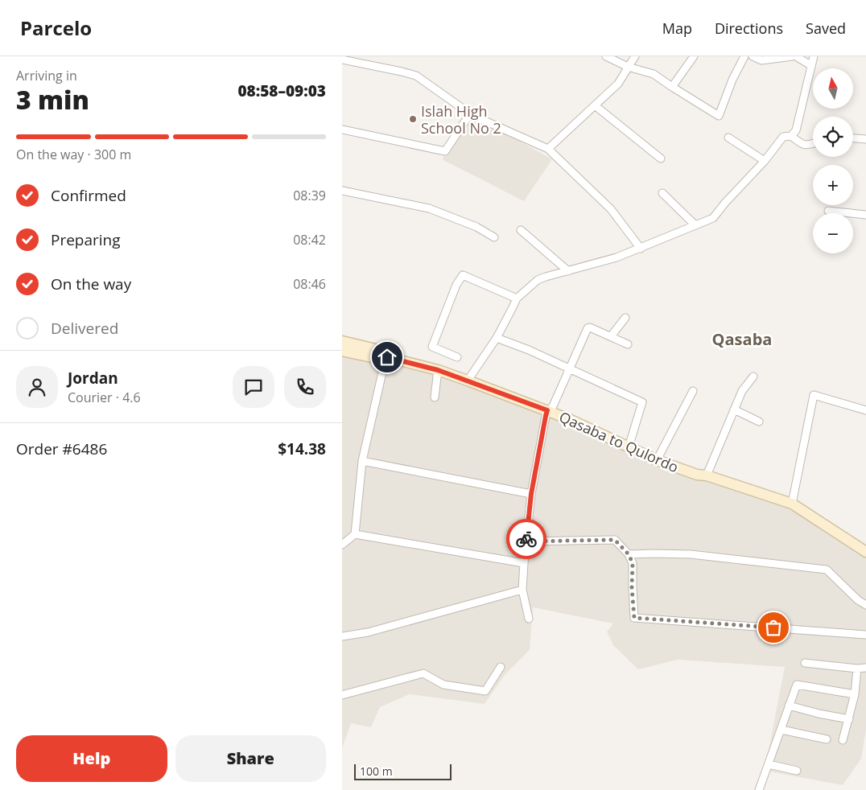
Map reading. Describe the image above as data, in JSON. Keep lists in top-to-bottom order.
{
  "streets": {
    "street": ["Qasaba to Qulordo"]
  },
  "districts": ["Qasaba"],
  "places": ["Islah High School No 2"],
  "scale_bar": "100 m",
  "north": "top",
  "page": {
    "header": "Parcelo",
    "nav": ["Map", "Directions", "Saved"],
    "heading": ["3 min", "Arriving in", "08:58–09:03"],
    "panel": [
      "Jordan",
      "Courier · 4.6",
      "Order #6486",
      "$14.38"
    ],
    "map_buttons": ["+", "−"],
    "bar": "On the way · 300 m",
    "list": [
      ["Confirmed", "08:39"],
      ["Preparing", "08:42"],
      ["On the way", "08:46"],
      "Delivered"
    ],
    "buttons": ["Help", "Share"],
    "scale": "100 m"
  }
}
